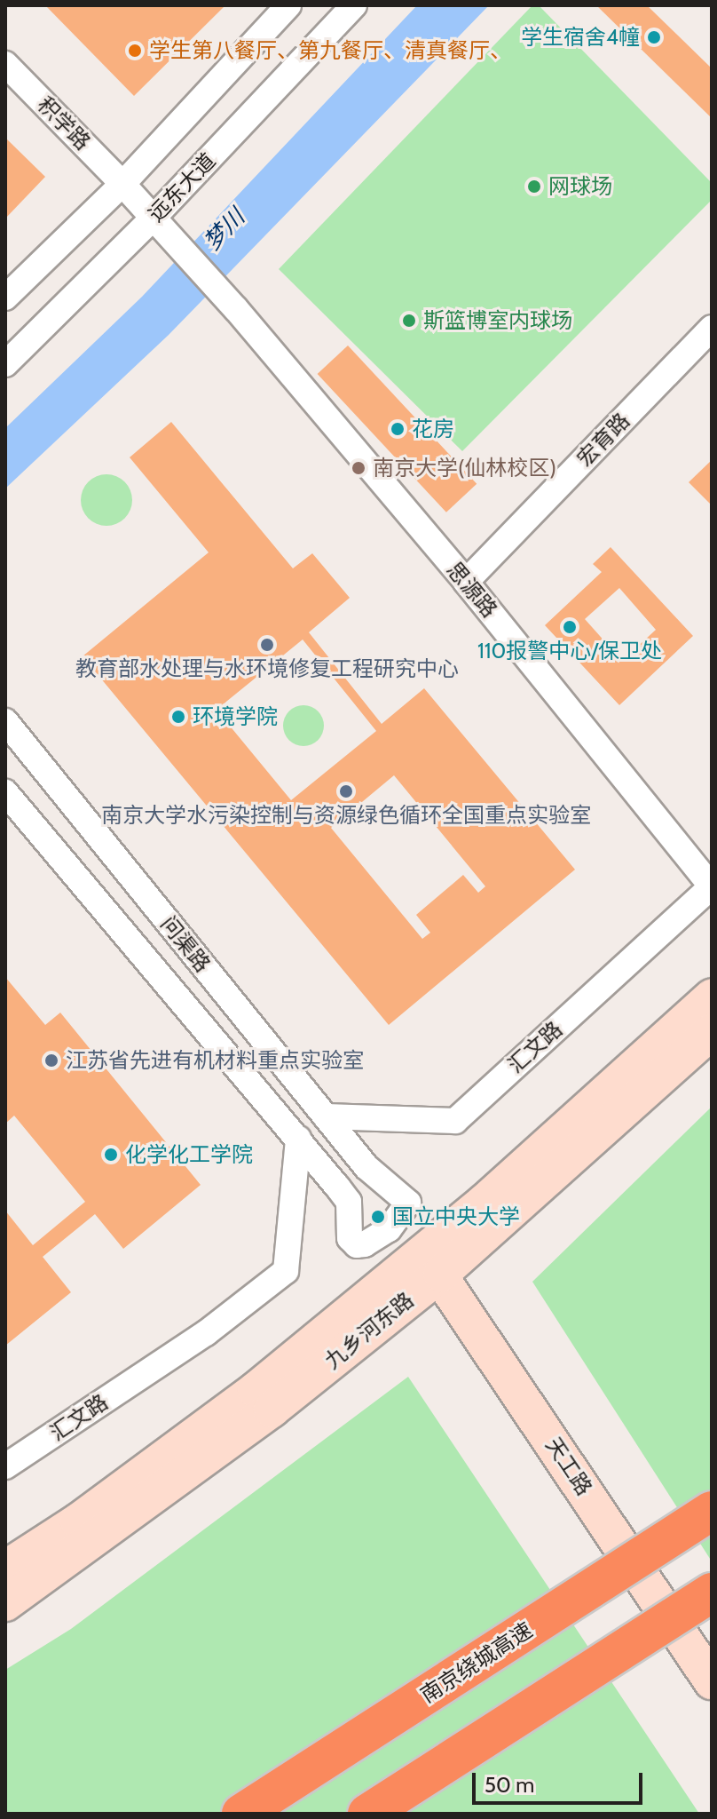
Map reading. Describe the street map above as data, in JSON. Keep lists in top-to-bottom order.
{
  "streets": {
    "highway": ["南京绕城高速"],
    "main road": ["九乡河东路", "天工路"],
    "street": [
      "积学路",
      "远东大道",
      "宏育路",
      "思源路",
      "问渠路",
      "汇文路"
    ]
  },
  "crossings": [
    ["积学路", "远东大道"],
    ["积学路", "思源路"],
    ["宏育路", "思源路"],
    ["思源路", "汇文路"],
    ["问渠路", "汇文路"],
    ["九乡河东路", "天工路"]
  ],
  "water": ["梦川"],
  "places": [
    "学生宿舍4幢",
    "学生第八餐厅、第九餐厅、清真餐厅、",
    "网球场",
    "斯篮博室内球场",
    "花房",
    "南京大学(仙林校区)",
    "110报警中心/保卫处",
    "教育部水处理与水环境修复工程研究中心",
    "环境学院",
    "南京大学水污染控制与资源绿色循环全国重点实验室",
    "江苏省先进有机材料重点实验室",
    "化学化工学院",
    "国立中央大学"
  ],
  "scale_bar": "50 m"
}
